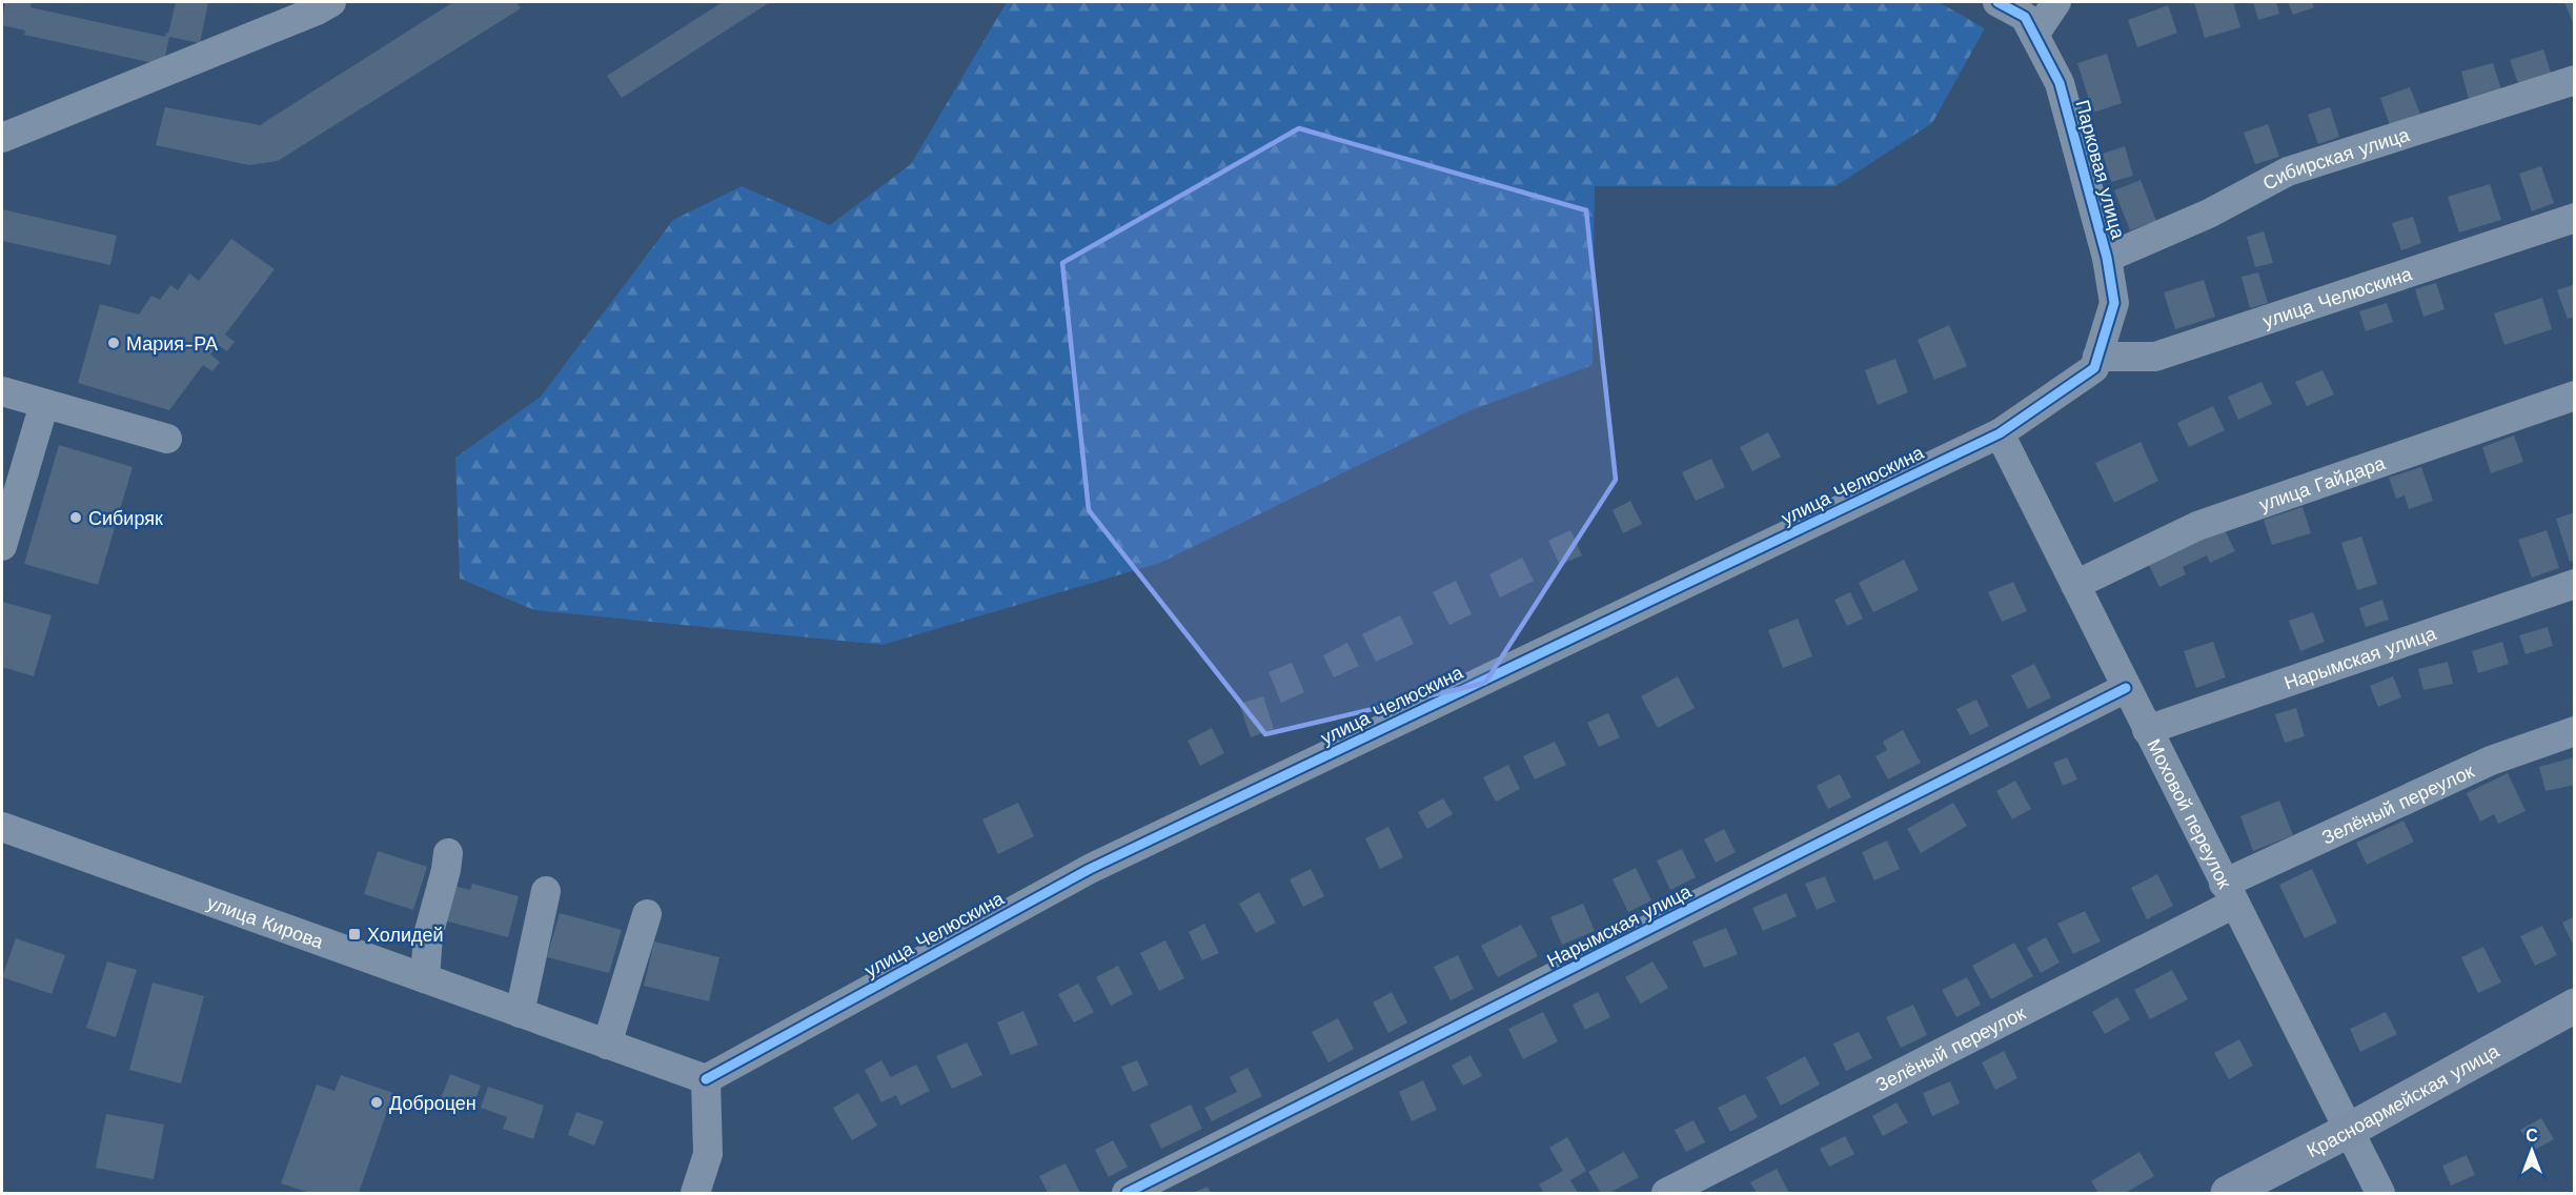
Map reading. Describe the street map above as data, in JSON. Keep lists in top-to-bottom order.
{
  "streets": {
    "main road": ["Красноармейская улица"],
    "street": [
      "Сибирская улица",
      "Парковая улица",
      "улица Челюскина",
      "улица Гайдара",
      "Нарымская улица",
      "Зелёный переулок",
      "Моховой переулок",
      "улица Кирова"
    ]
  },
  "crossings": [
    ["Сибирская улица", "Парковая улица"],
    ["Парковая улица", "улица Челюскина"],
    ["улица Челюскина", "Моховой переулок"],
    ["улица Челюскина", "улица Кирова"],
    ["улица Гайдара", "Моховой переулок"],
    ["Нарымская улица", "Моховой переулок"],
    ["Зелёный переулок", "Моховой переулок"],
    ["Моховой переулок", "Красноармейская улица"]
  ],
  "places": {
    "other": ["Мария-РА", "Сибиряк", "Доброцен"],
    "transit": ["Холидей"]
  },
  "north": "top"
}
